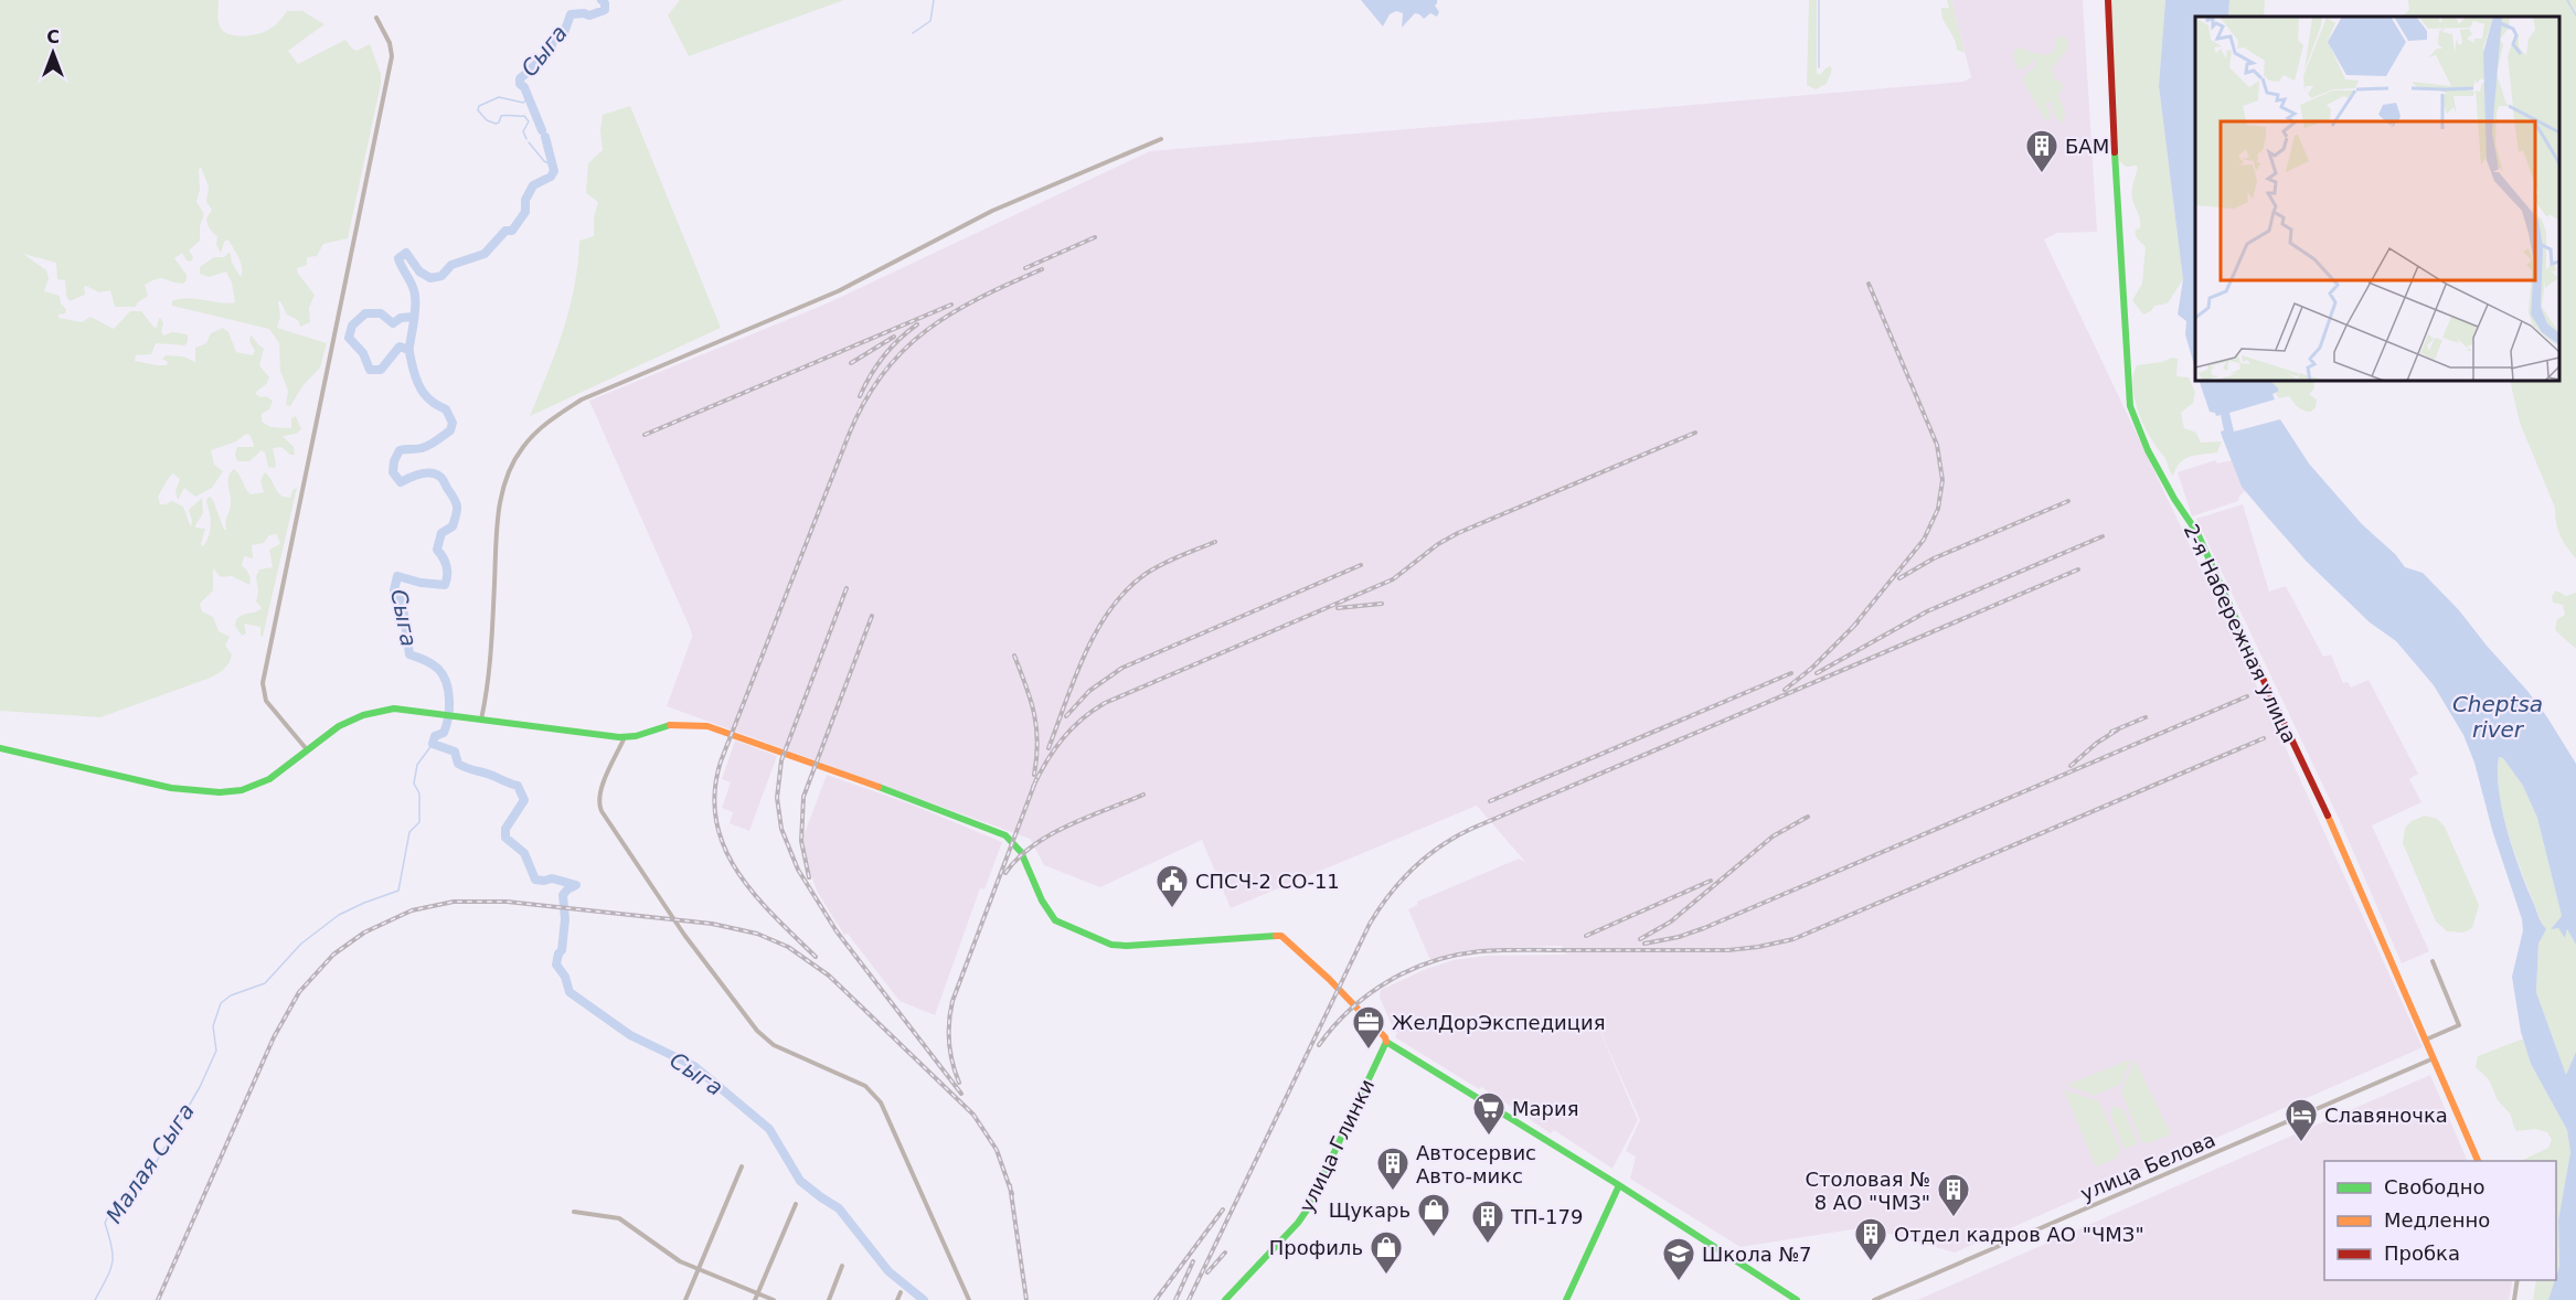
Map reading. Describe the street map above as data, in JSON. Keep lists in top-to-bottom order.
{
  "streets": {
    "street": ["2-я Набережная улица", "улица Глинки", "улица Белова"]
  },
  "crossings": [
    ["2-я Набережная улица", "улица Белова"]
  ],
  "water": ["Сыга", "Cheptsa river", "Малая Сыга"],
  "places": {
    "building": [
      "БАМ",
      "Автосервис Авто-микс",
      "Столовая № 8 АО \"ЧМЗ\"",
      "ТП-179",
      "Отдел кадров АО \"ЧМЗ\""
    ],
    "public building": ["СПСЧ-2 СО-11"],
    "office": ["ЖелДорЭкспедиция"],
    "supermarket": ["Мария"],
    "hotel": ["Славяночка"],
    "shop": ["Щукарь", "Профиль"],
    "school or university": ["Школа №7"]
  },
  "legend": ["Свободно", "Медленно", "Пробка"],
  "north": "top"
}
